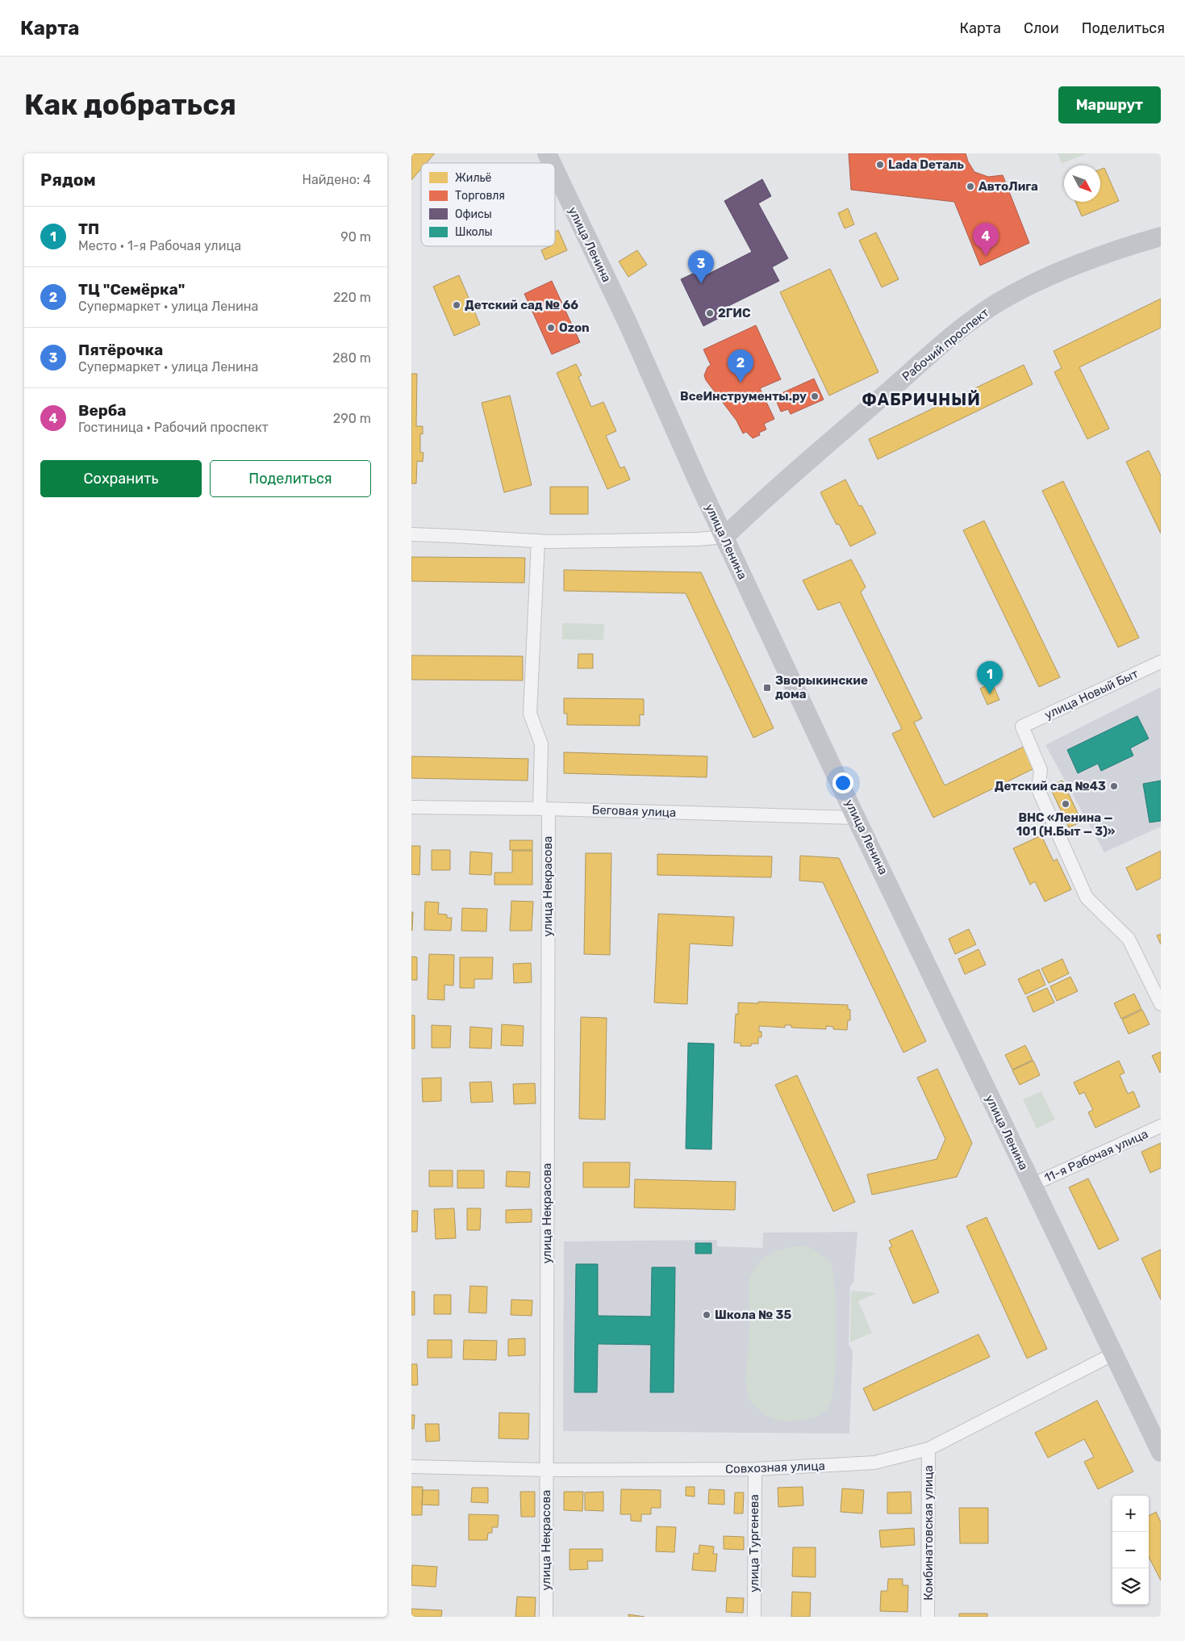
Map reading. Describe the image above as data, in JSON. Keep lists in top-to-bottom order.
{
  "streets": {
    "main road": ["улица Ленина", "Рабочий проспект"],
    "street": [
      "улица Новый Быт",
      "Беговая улица",
      "улица Некрасова",
      "11-я Рабочая улица",
      "Совхозная улица",
      "Комбинатовская улица",
      "улица Тургенева"
    ]
  },
  "crossings": [
    ["улица Ленина", "Рабочий проспект"],
    ["улица Ленина", "Беговая улица"],
    ["улица Ленина", "11-я Рабочая улица"],
    ["улица Ленина", "Совхозная улица"],
    ["Беговая улица", "улица Некрасова"],
    ["улица Некрасова", "Совхозная улица"],
    ["Совхозная улица", "Комбинатовская улица"],
    ["Совхозная улица", "улица Тургенева"]
  ],
  "districts": ["ФАБРИЧНЫЙ"],
  "places": {
    "other": [
      "Lada Dеталь",
      "АвтоЛига",
      "Детский сад № 66",
      "2ГИС",
      "Ozon",
      "ВсеИнструменты.ру",
      "Детский сад №43",
      "ВНС «Ленина — 101 (Н.Быт — 3)»",
      "Школа № 35"
    ],
    "transit": ["Зворыкинские дома"]
  },
  "legend": [
    "Жильё",
    "Торговля",
    "Офисы",
    "Школы"
  ],
  "north": "bottom right",
  "page": {
    "header": "Карта",
    "nav": ["Карта", "Слои", "Поделиться"],
    "buttons": [
      "Маршрут",
      ["Сохранить", "Поделиться"]
    ],
    "title": "Как добраться",
    "heading": ["Рядом", "Найдено: 4"],
    "list": [
      {
        "mark": "1",
        "name": "ТП",
        "note": "Место · 1-я Рабочая улица",
        "value": "90 m"
      },
      {
        "mark": "2",
        "name": "ТЦ \"Семёрка\"",
        "note": "Супермаркет · улица Ленина",
        "value": "220 m"
      },
      {
        "mark": "3",
        "name": "Пятёрочка",
        "note": "Супермаркет · улица Ленина",
        "value": "280 m"
      },
      {
        "mark": "4",
        "name": "Верба",
        "note": "Гостиница · Рабочий проспект",
        "value": "290 m"
      }
    ],
    "pins": [
      "4",
      "3",
      "2",
      "1"
    ],
    "map_buttons": ["+", "−"]
  }
}
